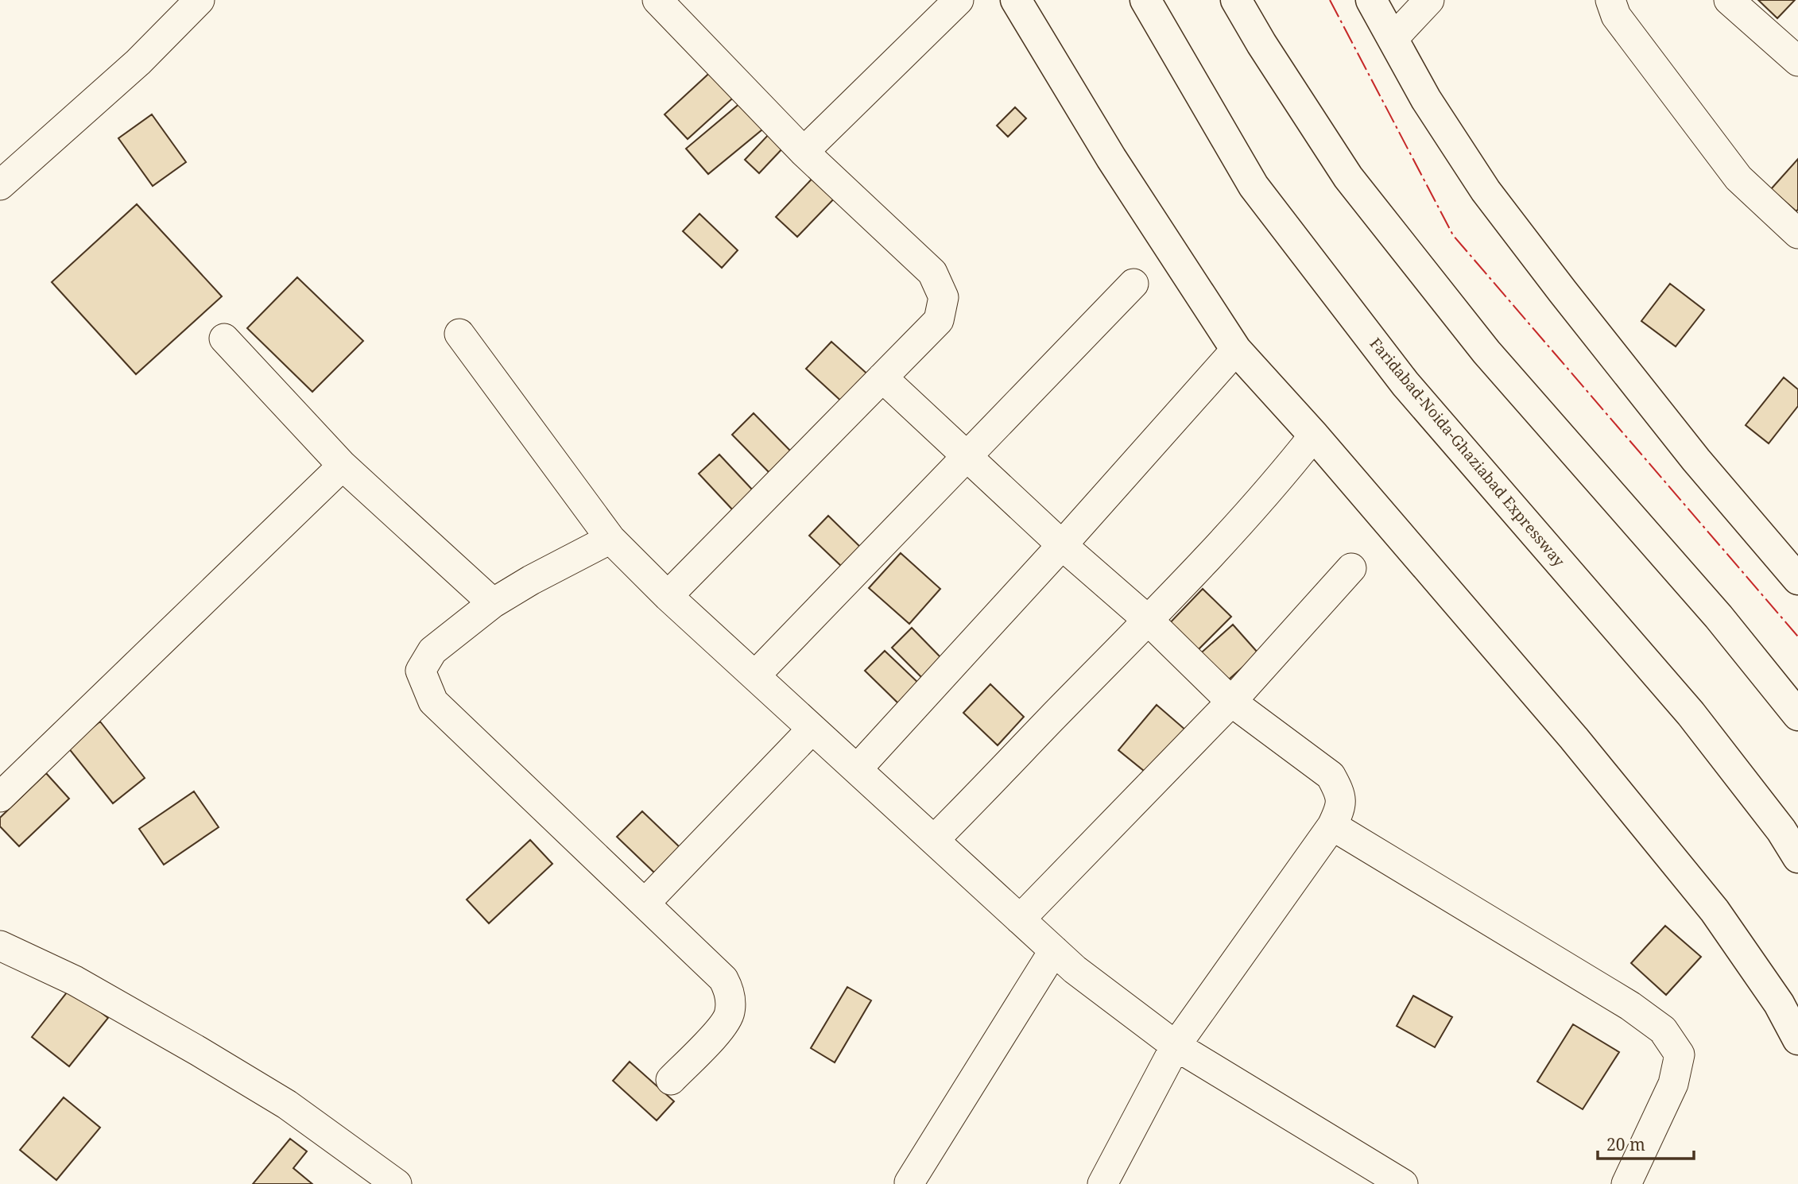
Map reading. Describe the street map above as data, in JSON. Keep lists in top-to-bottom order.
{
  "streets": {
    "street": ["Faridabad-Noida-Ghaziabad Expressway"]
  },
  "scale_bar": "20 m"
}
